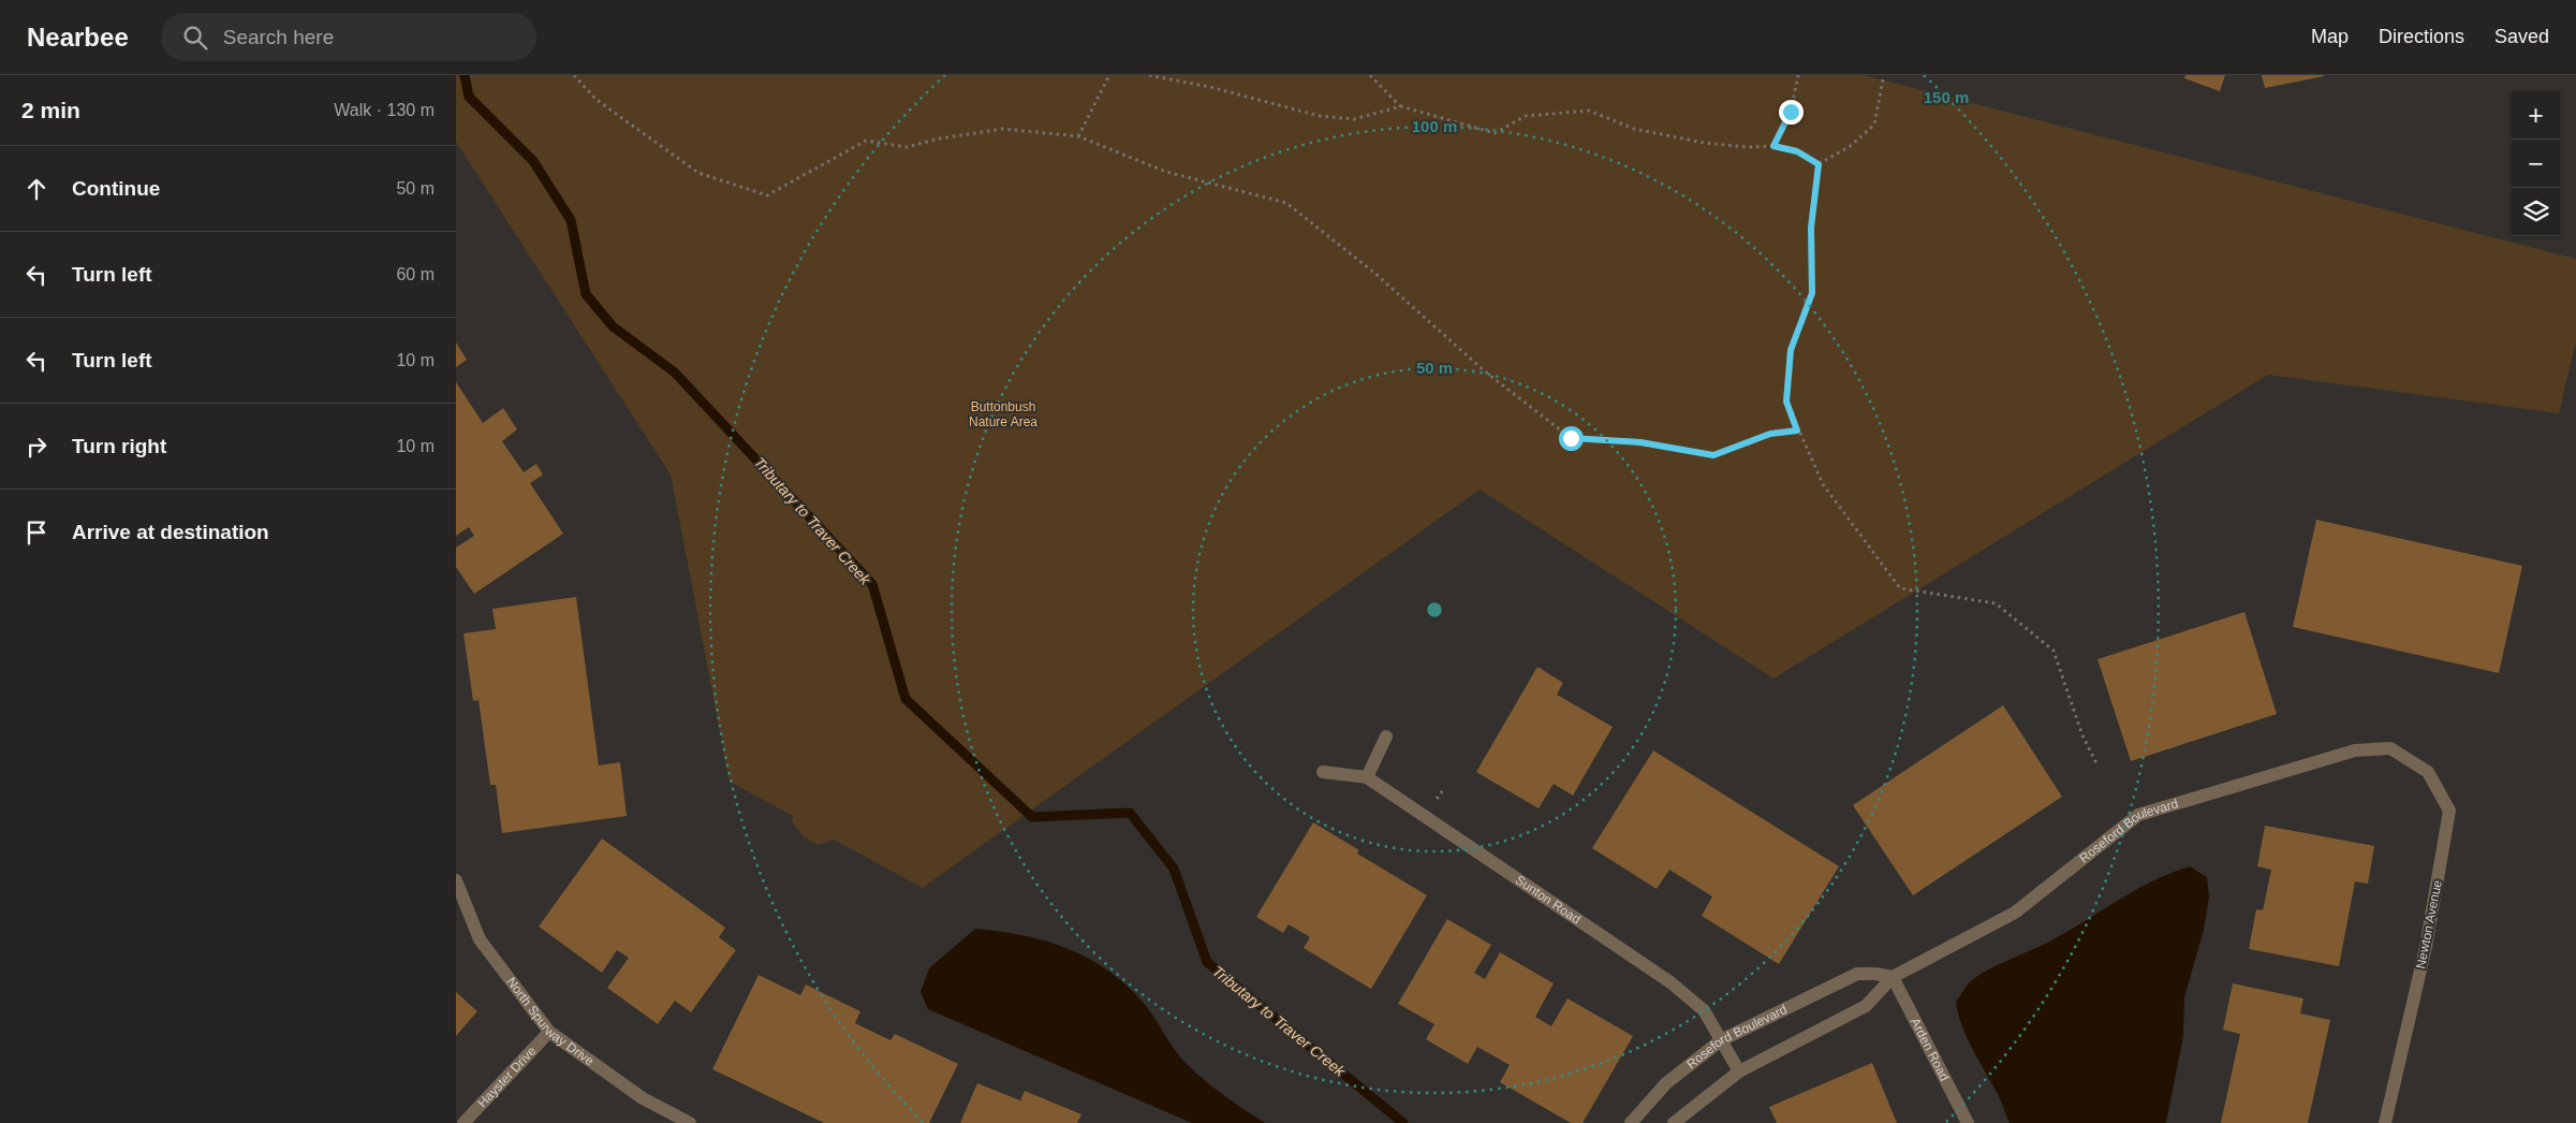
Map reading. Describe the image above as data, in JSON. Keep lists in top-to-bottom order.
{
  "streets": {
    "street": [
      "Roseford Boulevard",
      "Sunton Road",
      "Newton Avenue",
      "North Spurway Drive",
      "Arden Road",
      "Hayster Drive"
    ]
  },
  "crossings": [
    ["Roseford Boulevard", "Sunton Road"],
    ["Roseford Boulevard", "Newton Avenue"],
    ["Roseford Boulevard", "Arden Road"],
    ["North Spurway Drive", "Hayster Drive"]
  ],
  "water": ["Tributary to Traver Creek"],
  "parks": ["Buttonbush Nature Area"],
  "page": {
    "header": "Nearbee",
    "search": "Search here",
    "nav": ["Map", "Directions", "Saved"],
    "heading": ["2 min", "Walk · 130 m"],
    "map_buttons": ["+", "−"],
    "list": [
      ["Continue", "50 m"],
      ["Turn left", "60 m"],
      ["Turn left", "10 m"],
      ["Turn right", "10 m"],
      "Arrive at destination"
    ]
  },
  "rings": ["150 m", "100 m", "50 m"]
}
